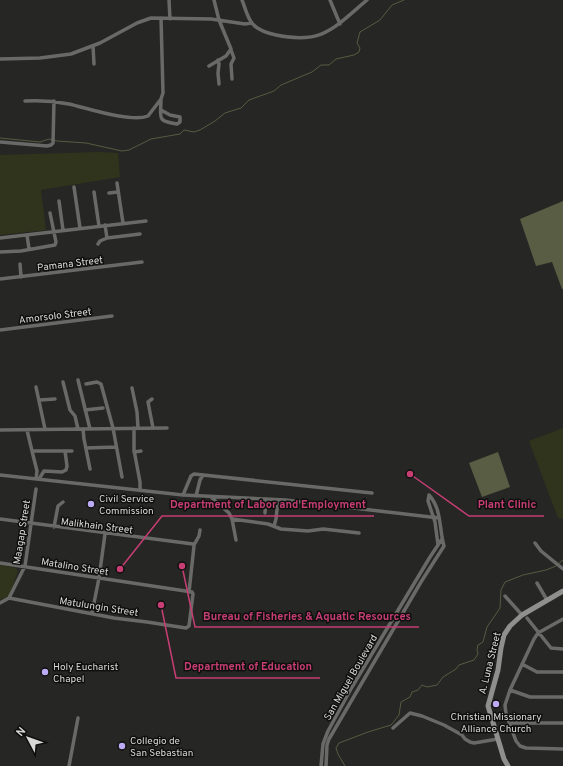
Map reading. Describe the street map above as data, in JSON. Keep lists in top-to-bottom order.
{
  "streets": {
    "street": [
      "Pamana Street",
      "Amorsolo Street",
      "Malikhain Street",
      "Maagap Street",
      "Matalino Street",
      "Matulungin Street",
      "A. Luna Street",
      "San Miguel Boulevard"
    ]
  },
  "crossings": [
    ["Malikhain Street", "Maagap Street"],
    ["Maagap Street", "Matalino Street"],
    ["Maagap Street", "Matulungin Street"],
    ["Matalino Street", "Matulungin Street"]
  ],
  "places": [
    "Plant Clinic",
    "Civil Service Commission",
    "Bureau of Fisheries & Aquatic Resources",
    "Department of Labor and Employment",
    "Department of Education",
    "Holy Eucharist Chapel",
    "Christian Missionary Alliance Church",
    "Collegio de San Sebastian"
  ],
  "north": "top left"
}
